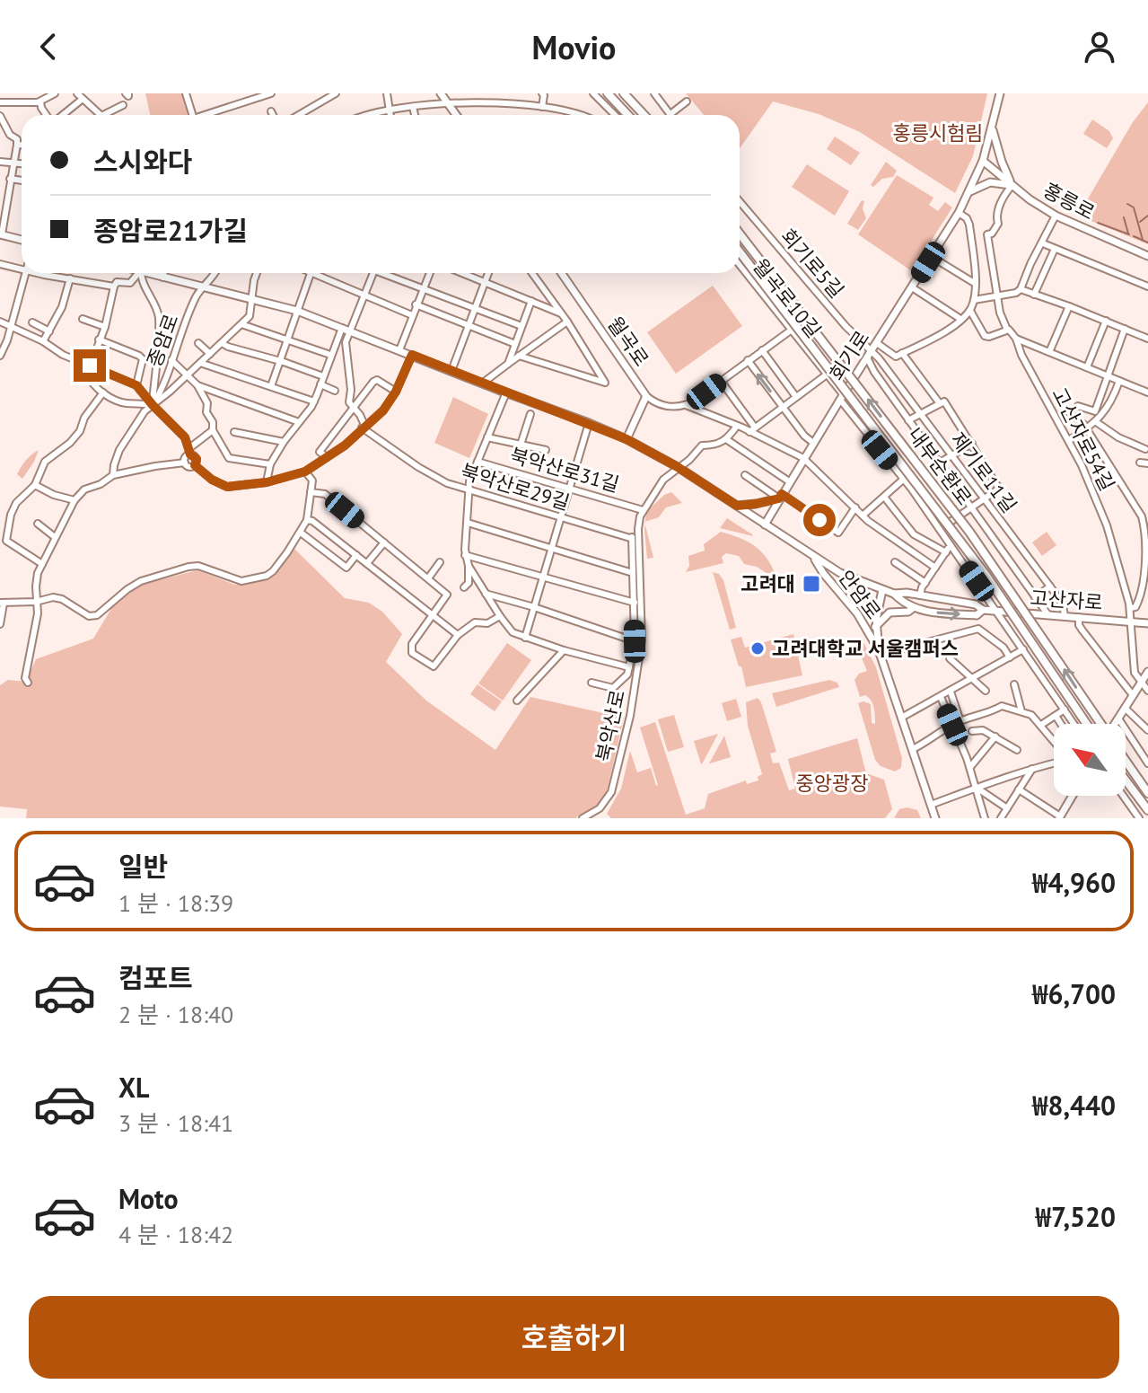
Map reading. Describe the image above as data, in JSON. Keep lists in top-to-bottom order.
{
  "streets": {
    "highway": ["내부순환로"],
    "main road": [
      "홍릉로",
      "월곡로",
      "회기로",
      "안암로",
      "고산자로"
    ],
    "street": [
      "회기로5길",
      "월곡로10길",
      "종암로",
      "고산자로54길",
      "북악산로31길",
      "제기로11길",
      "북악산로29길",
      "북악산로"
    ]
  },
  "crossings": [
    ["홍릉로", "회기로"],
    ["회기로5길", "회기로"],
    ["회기로5길", "제기로11길"],
    ["월곡로10길", "회기로"],
    ["월곡로10길", "고산자로"],
    ["회기로", "제기로11길"],
    ["고산자로54길", "고산자로"],
    ["북악산로31길", "북악산로"],
    ["제기로11길", "고산자로"],
    ["안암로", "고산자로"]
  ],
  "parks": ["홍릉시험림", "중앙광장"],
  "places": {
    "transit": ["고려대"],
    "other": ["고려대학교 서울캠퍼스"]
  },
  "north": "top left",
  "page": {
    "header": "Movio",
    "banner": ["스시와다", "종암로21가길"],
    "list": [
      {
        "name": "일반",
        "note": "1 분 · 18:39",
        "value": "₩4,960"
      },
      {
        "name": "컴포트",
        "note": "2 분 · 18:40",
        "value": "₩6,700"
      },
      {
        "name": "XL",
        "note": "3 분 · 18:41",
        "value": "₩8,440"
      },
      {
        "name": "Moto",
        "note": "4 분 · 18:42",
        "value": "₩7,520"
      }
    ],
    "buttons": "호출하기"
  }
}
